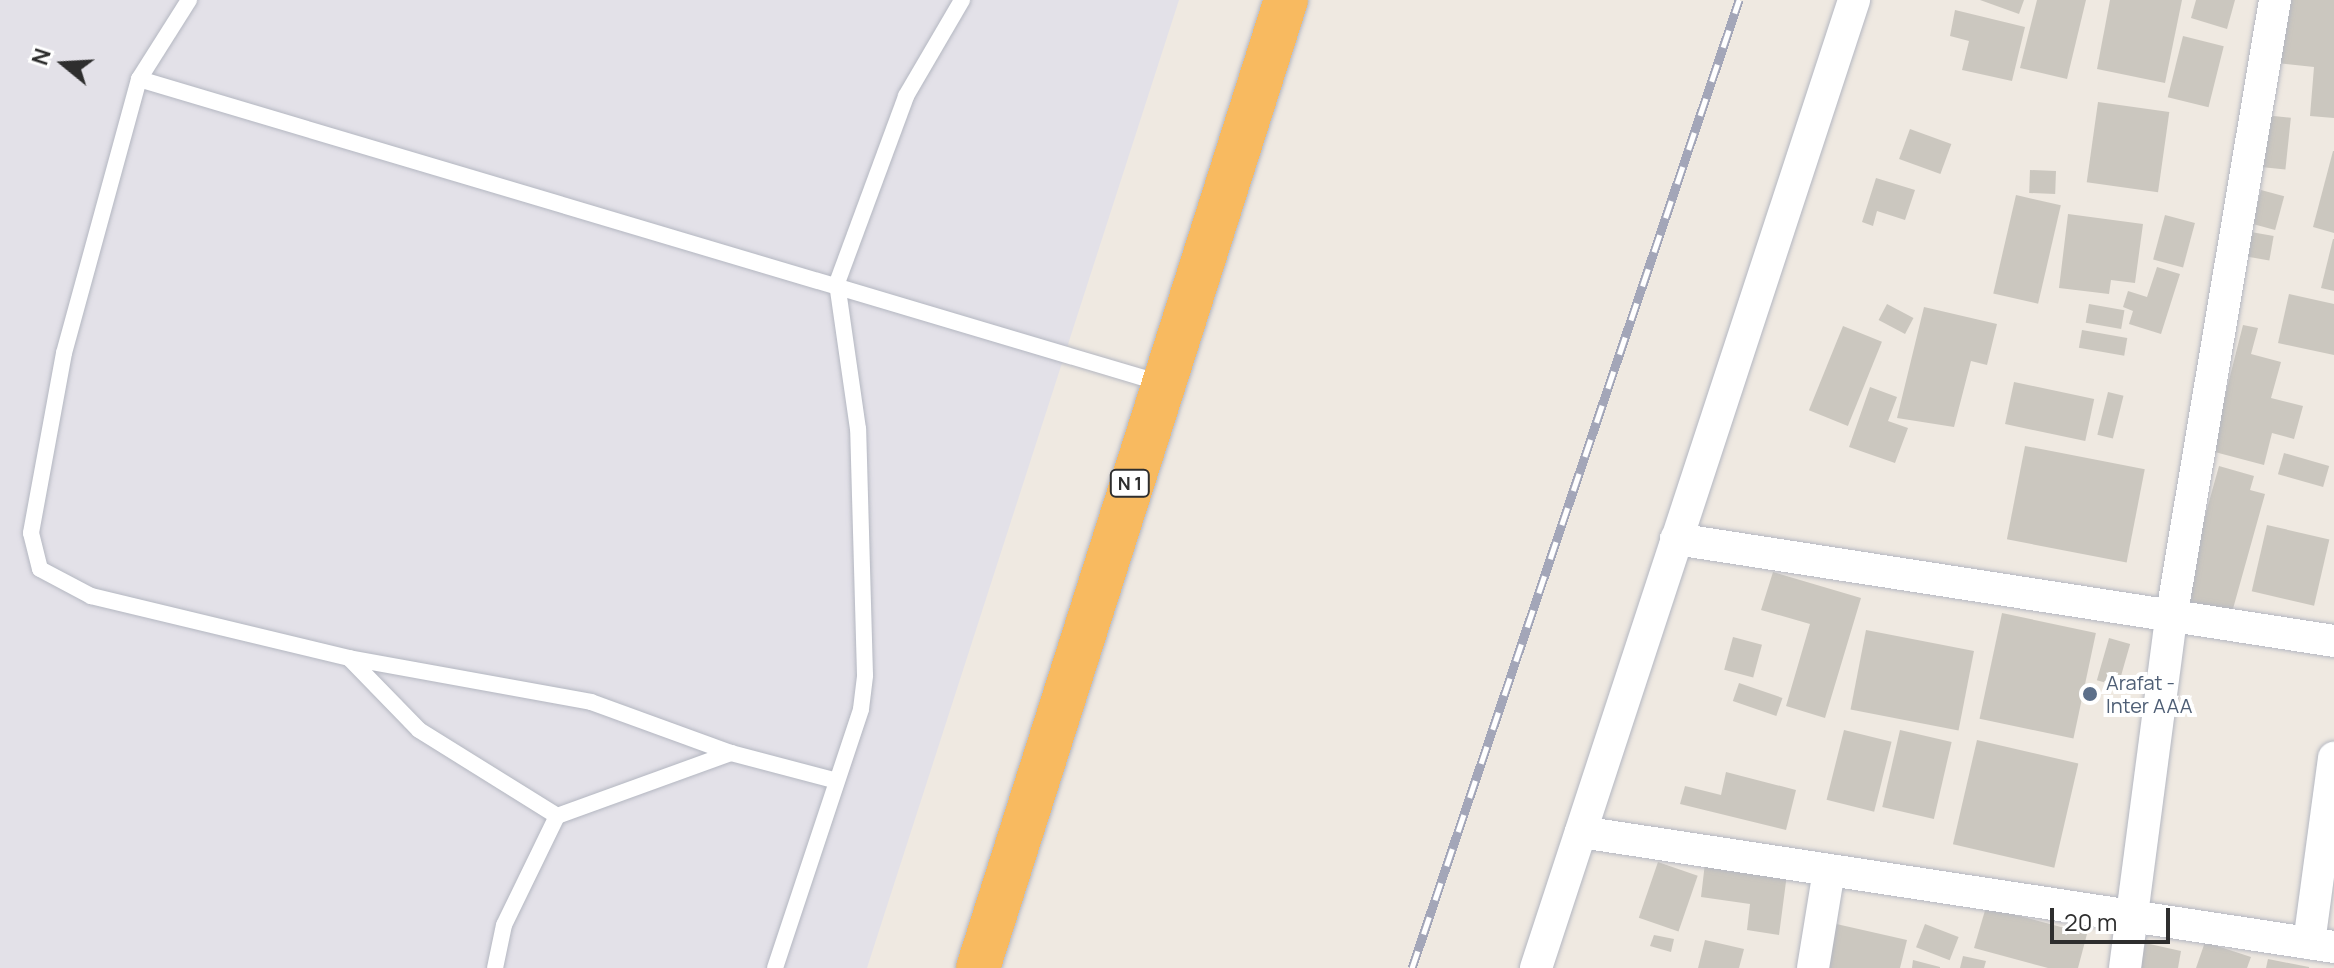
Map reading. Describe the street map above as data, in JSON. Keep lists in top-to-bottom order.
{
  "streets": {
    "highway": ["N 1"]
  },
  "places": ["Arafat - Inter AAA"],
  "scale_bar": "20 m",
  "north": "left"
}
